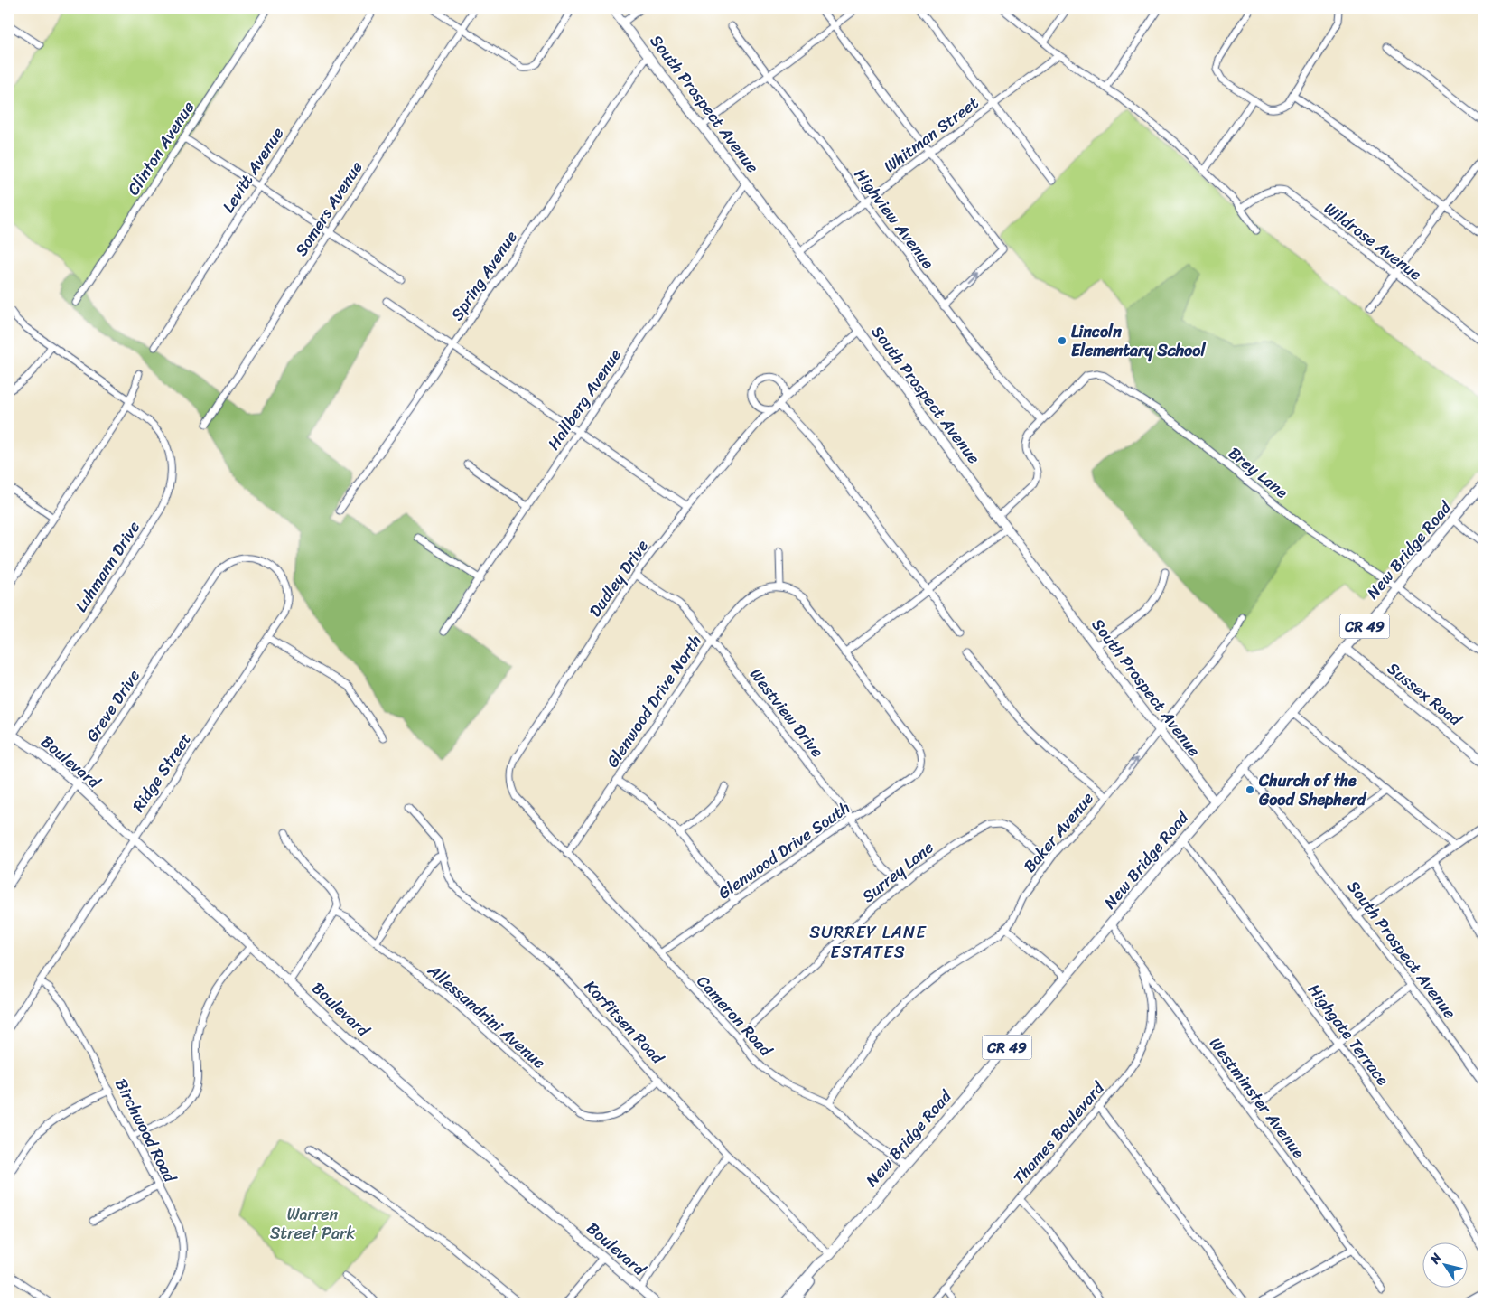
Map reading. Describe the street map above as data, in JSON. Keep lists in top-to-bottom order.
{
  "streets": {
    "main road": ["New Bridge Road", "CR 49"],
    "street": [
      "South Prospect Avenue",
      "Whitman Street",
      "Clinton Avenue",
      "Levitt Avenue",
      "Somers Avenue",
      "Highview Avenue",
      "Wildrose Avenue",
      "Spring Avenue",
      "Hallberg Avenue",
      "Brey Lane",
      "Luhmann Drive",
      "Dudley Drive",
      "Sussex Road",
      "Glenwood Drive North",
      "Greve Drive",
      "Westview Drive",
      "Boulevard",
      "Ridge Street",
      "Baker Avenue",
      "Glenwood Drive South",
      "Surrey Lane",
      "Cameron Road",
      "Allessandrini Avenue",
      "Korfitsen Road",
      "Highgate Terrace",
      "Westminster Avenue",
      "Birchwood Road",
      "Thames Boulevard"
    ]
  },
  "crossings": [
    ["South Prospect Avenue", "Whitman Street"],
    ["South Prospect Avenue", "Spring Avenue"],
    ["South Prospect Avenue", "Hallberg Avenue"],
    ["South Prospect Avenue", "New Bridge Road"],
    ["South Prospect Avenue", "Dudley Drive"],
    ["South Prospect Avenue", "Baker Avenue"],
    ["Whitman Street", "Highview Avenue"],
    ["Highview Avenue", "Brey Lane"],
    ["Brey Lane", "New Bridge Road"],
    ["New Bridge Road", "Sussex Road"],
    ["New Bridge Road", "Cameron Road"],
    ["New Bridge Road", "Korfitsen Road"],
    ["New Bridge Road", "Highgate Terrace"],
    ["New Bridge Road", "Westminster Avenue"],
    ["Luhmann Drive", "Boulevard"],
    ["Dudley Drive", "Westview Drive"],
    ["Dudley Drive", "Cameron Road"],
    ["Glenwood Drive North", "Westview Drive"],
    ["Glenwood Drive North", "Cameron Road"],
    ["Greve Drive", "Boulevard"],
    ["Greve Drive", "Ridge Street"],
    ["Westview Drive", "Glenwood Drive South"],
    ["Westview Drive", "Surrey Lane"],
    ["Boulevard", "Ridge Street"],
    ["Ridge Street", "Birchwood Road"],
    ["Baker Avenue", "Surrey Lane"],
    ["Baker Avenue", "Cameron Road"],
    ["Glenwood Drive South", "Cameron Road"],
    ["Surrey Lane", "Cameron Road"],
    ["Allessandrini Avenue", "Korfitsen Road"],
    ["Westminster Avenue", "Thames Boulevard"]
  ],
  "districts": ["SURREY LANE ESTATES"],
  "parks": ["Warren Street Park"],
  "places": ["Lincoln Elementary School", "Church of the Good Shepherd"],
  "north": "top left"
}
